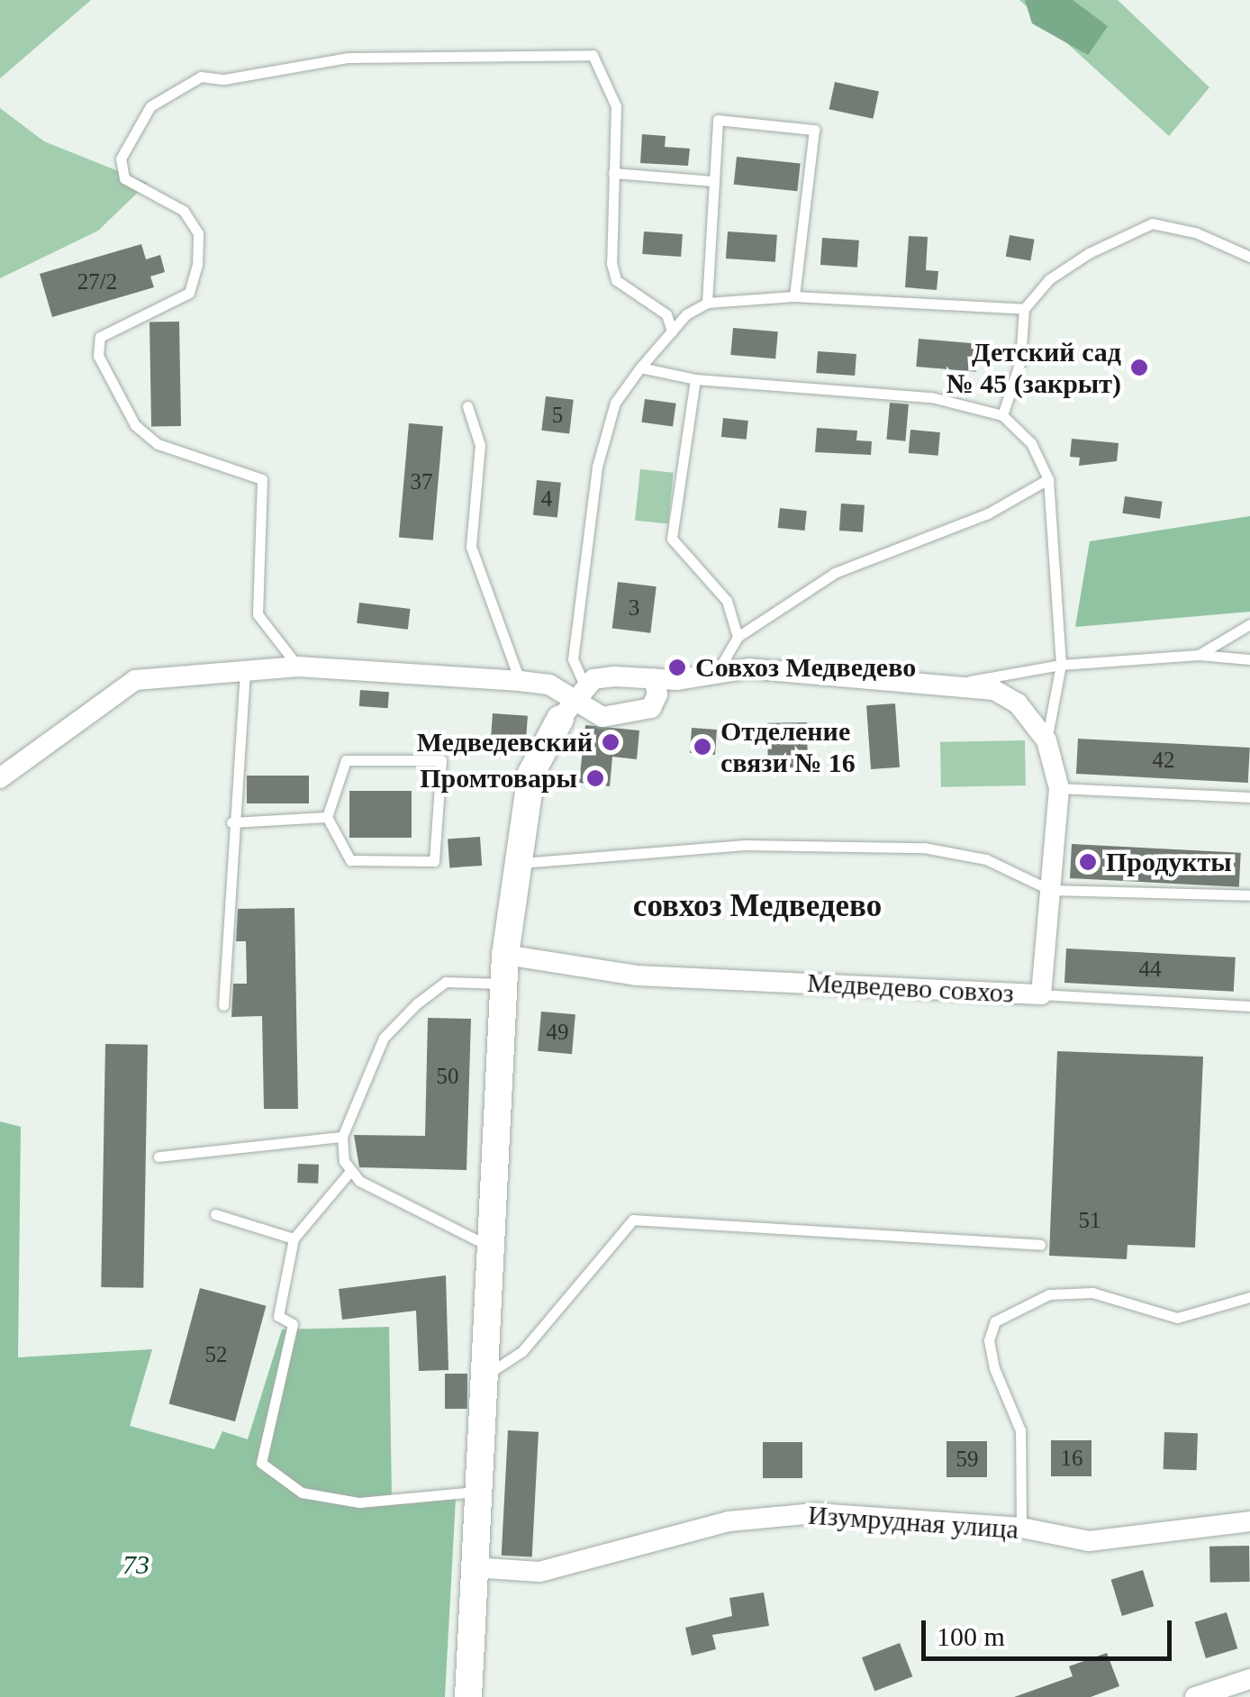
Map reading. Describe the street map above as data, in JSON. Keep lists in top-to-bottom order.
{
  "streets": {
    "street": ["Медведево совхоз", "Изумрудная улица"]
  },
  "districts": ["совхоз Медведево"],
  "parks": ["73"],
  "places": [
    "Детский сад № 45 (закрыт)",
    "Совхоз Медведево",
    "Медведевский",
    "Отделение связи № 16",
    "Промтовары",
    "Продукты"
  ],
  "house_numbers": [
    "27/2",
    "5",
    "37",
    "4",
    "3",
    "42",
    "44",
    "49",
    "50",
    "51",
    "52",
    "16",
    "59"
  ],
  "scale_bar": "100 m"
}
